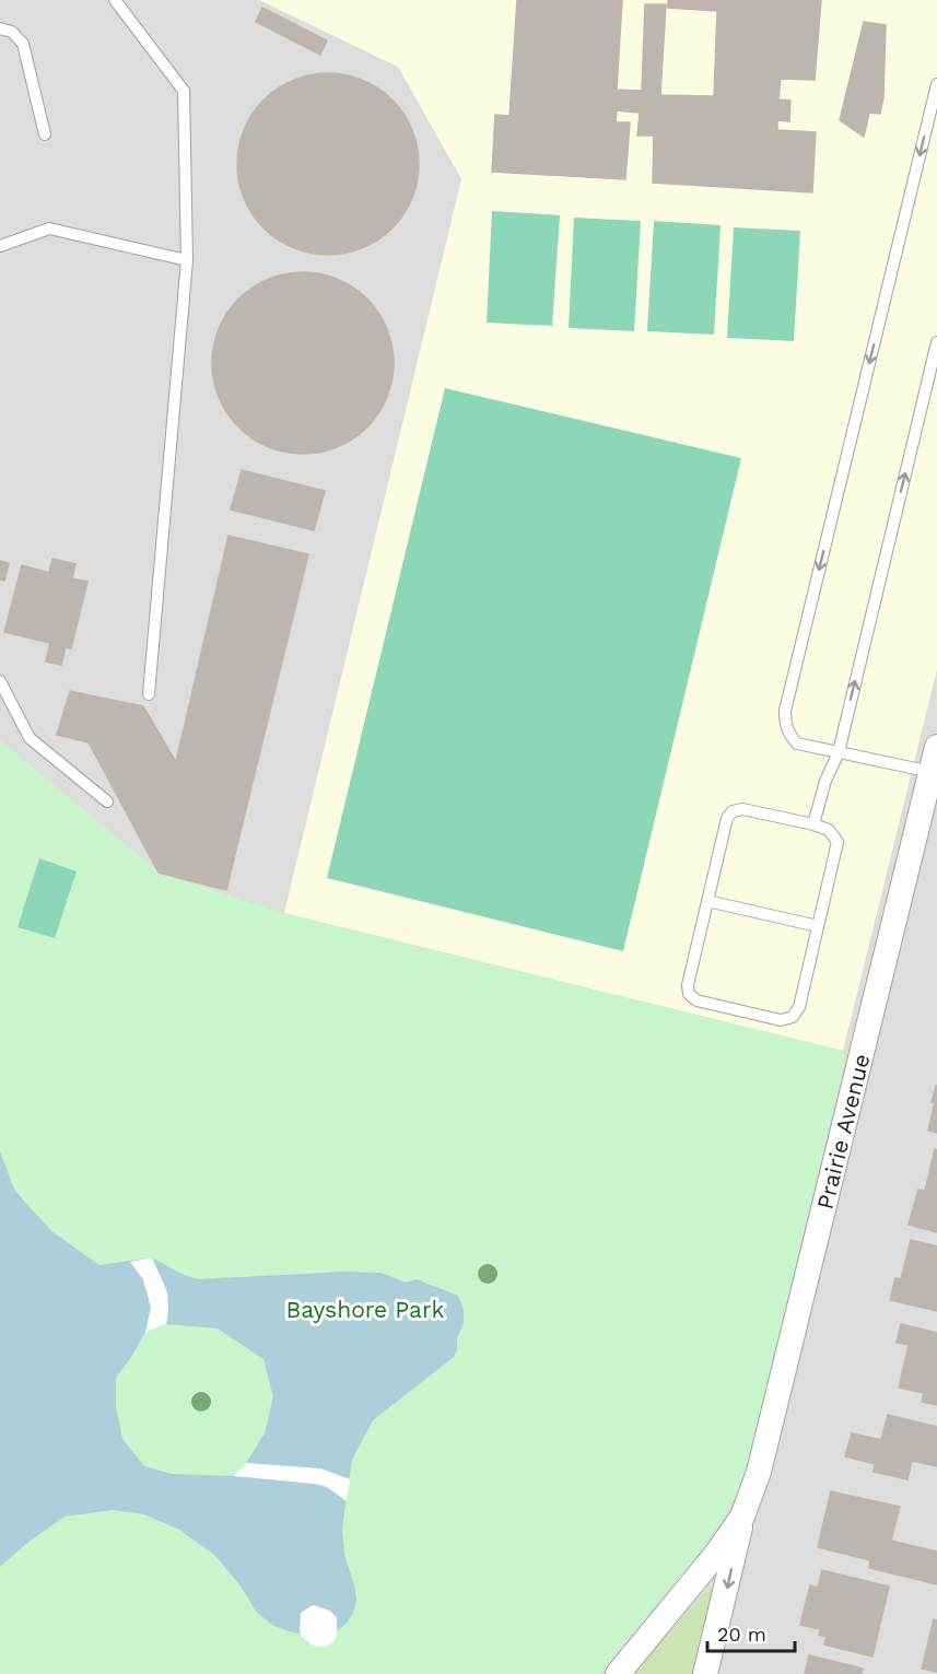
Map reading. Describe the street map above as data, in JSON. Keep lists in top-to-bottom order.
{
  "streets": {
    "street": ["Prairie Avenue"]
  },
  "parks": ["Bayshore Park"],
  "scale_bar": "20 m"
}
